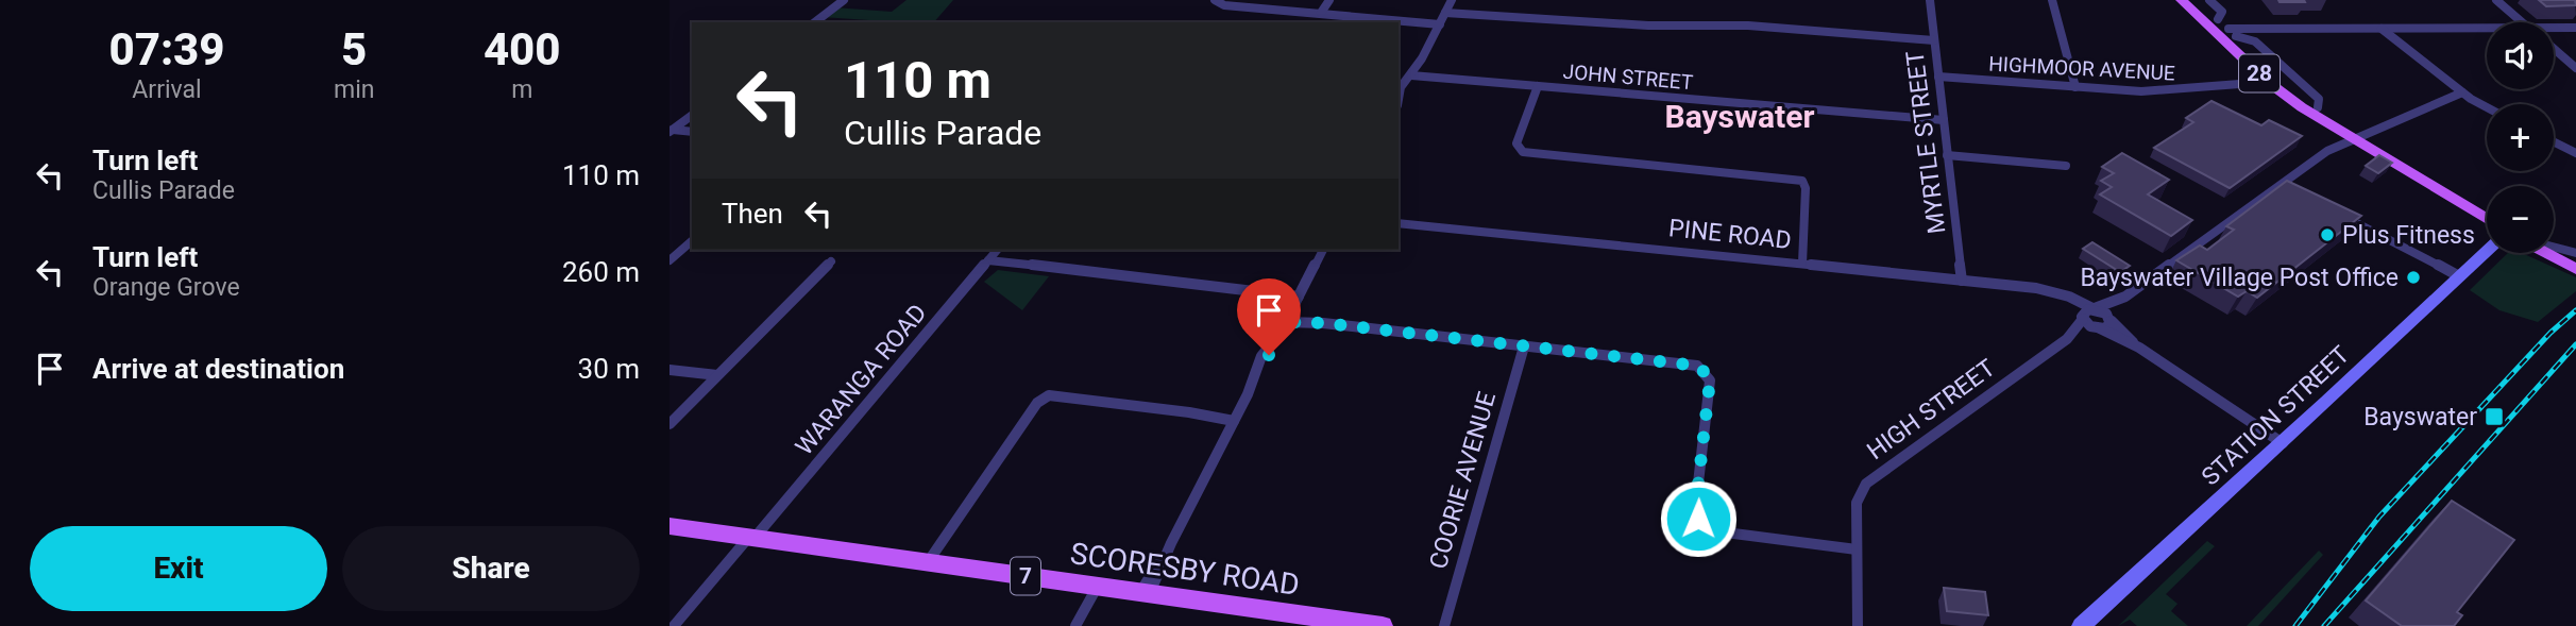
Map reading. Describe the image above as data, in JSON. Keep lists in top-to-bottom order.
{
  "streets": {
    "main road": [
      "28",
      "STATION STREET",
      "SCORESBY ROAD",
      "7"
    ],
    "street": [
      "HIGHMOOR AVENUE",
      "JOHN STREET",
      "MYRTLE STREET",
      "PINE ROAD",
      "WARANGA ROAD",
      "HIGH STREET",
      "COORIE AVENUE"
    ]
  },
  "crossings": [
    ["HIGHMOOR AVENUE", "28"],
    ["HIGHMOOR AVENUE", "MYRTLE STREET"],
    ["JOHN STREET", "MYRTLE STREET"],
    ["MYRTLE STREET", "PINE ROAD"],
    ["PINE ROAD", "HIGH STREET"],
    ["WARANGA ROAD", "SCORESBY ROAD"]
  ],
  "districts": ["Bayswater"],
  "places": {
    "other": ["Plus Fitness", "Bayswater Village Post Office"],
    "transit": ["Bayswater"]
  },
  "page": {
    "eta": [
      "07:39",
      "Arrival",
      "5",
      "min",
      "400",
      "m"
    ],
    "map_buttons": ["+", "−"],
    "turn": ["110 m", "Cullis Parade"],
    "list": [
      {
        "name": "Turn left",
        "note": "Cullis Parade",
        "value": "110 m"
      },
      {
        "name": "Turn left",
        "note": "Orange Grove",
        "value": "260 m"
      },
      {
        "name": "Arrive at destination",
        "value": "30 m"
      }
    ],
    "then": "Then",
    "buttons": ["Exit", "Share"]
  }
}
